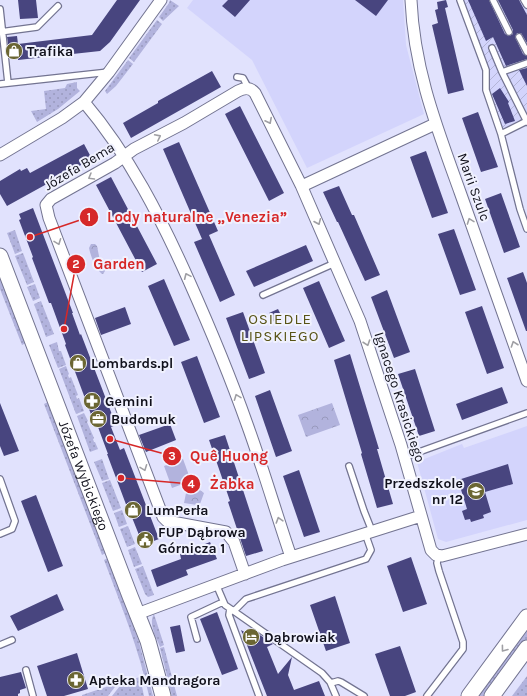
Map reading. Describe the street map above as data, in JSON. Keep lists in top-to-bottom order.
{
  "streets": {
    "street": [
      "Józefa Bema",
      "Marii Szulc",
      "Ignacego Krasickiego",
      "Józefa Wybickiego"
    ]
  },
  "one_way": ["Marii Szulc", "Ignacego Krasickiego"],
  "districts": ["OSIEDLE LIPSKIEGO"],
  "places": {
    "shop": ["Trafika", "Lombards.pl", "LumPerła"],
    "other": [
      "Lody naturalne „Venezia”",
      "Garden",
      "Quê Huong",
      "Żabka"
    ],
    "pharmacy": ["Gemini", "Apteka Mandragora"],
    "office": ["Budomuk"],
    "school or university": ["Przedszkole nr 12"],
    "public building": ["FUP Dąbrowa Górnicza 1"],
    "hotel": ["Dąbrowiak"]
  }
}
